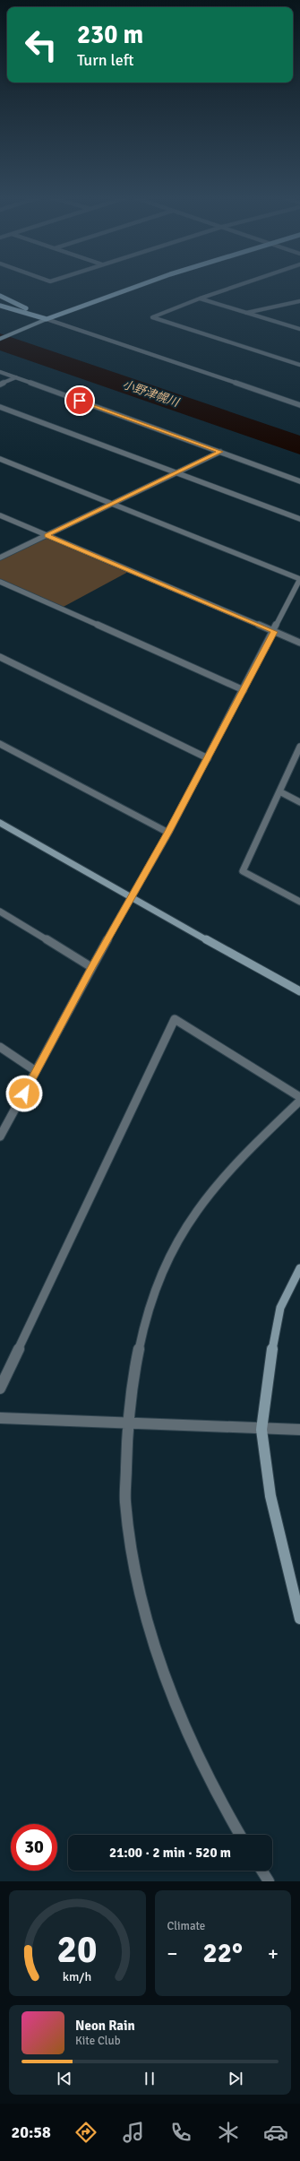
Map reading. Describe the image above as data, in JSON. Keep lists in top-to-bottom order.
{
  "water": ["小野津幌川"],
  "page": {
    "turn": ["230 m", "Turn left"],
    "limit": "30",
    "trip": "21:00 · 2 min · 520 m",
    "tile": "Climate",
    "heat": ["−", "22°", "+"],
    "song": ["Neon Rain", "Kite Club"],
    "tabs": "20:58",
    "gauge": ["20", "km/h"]
  }
}
